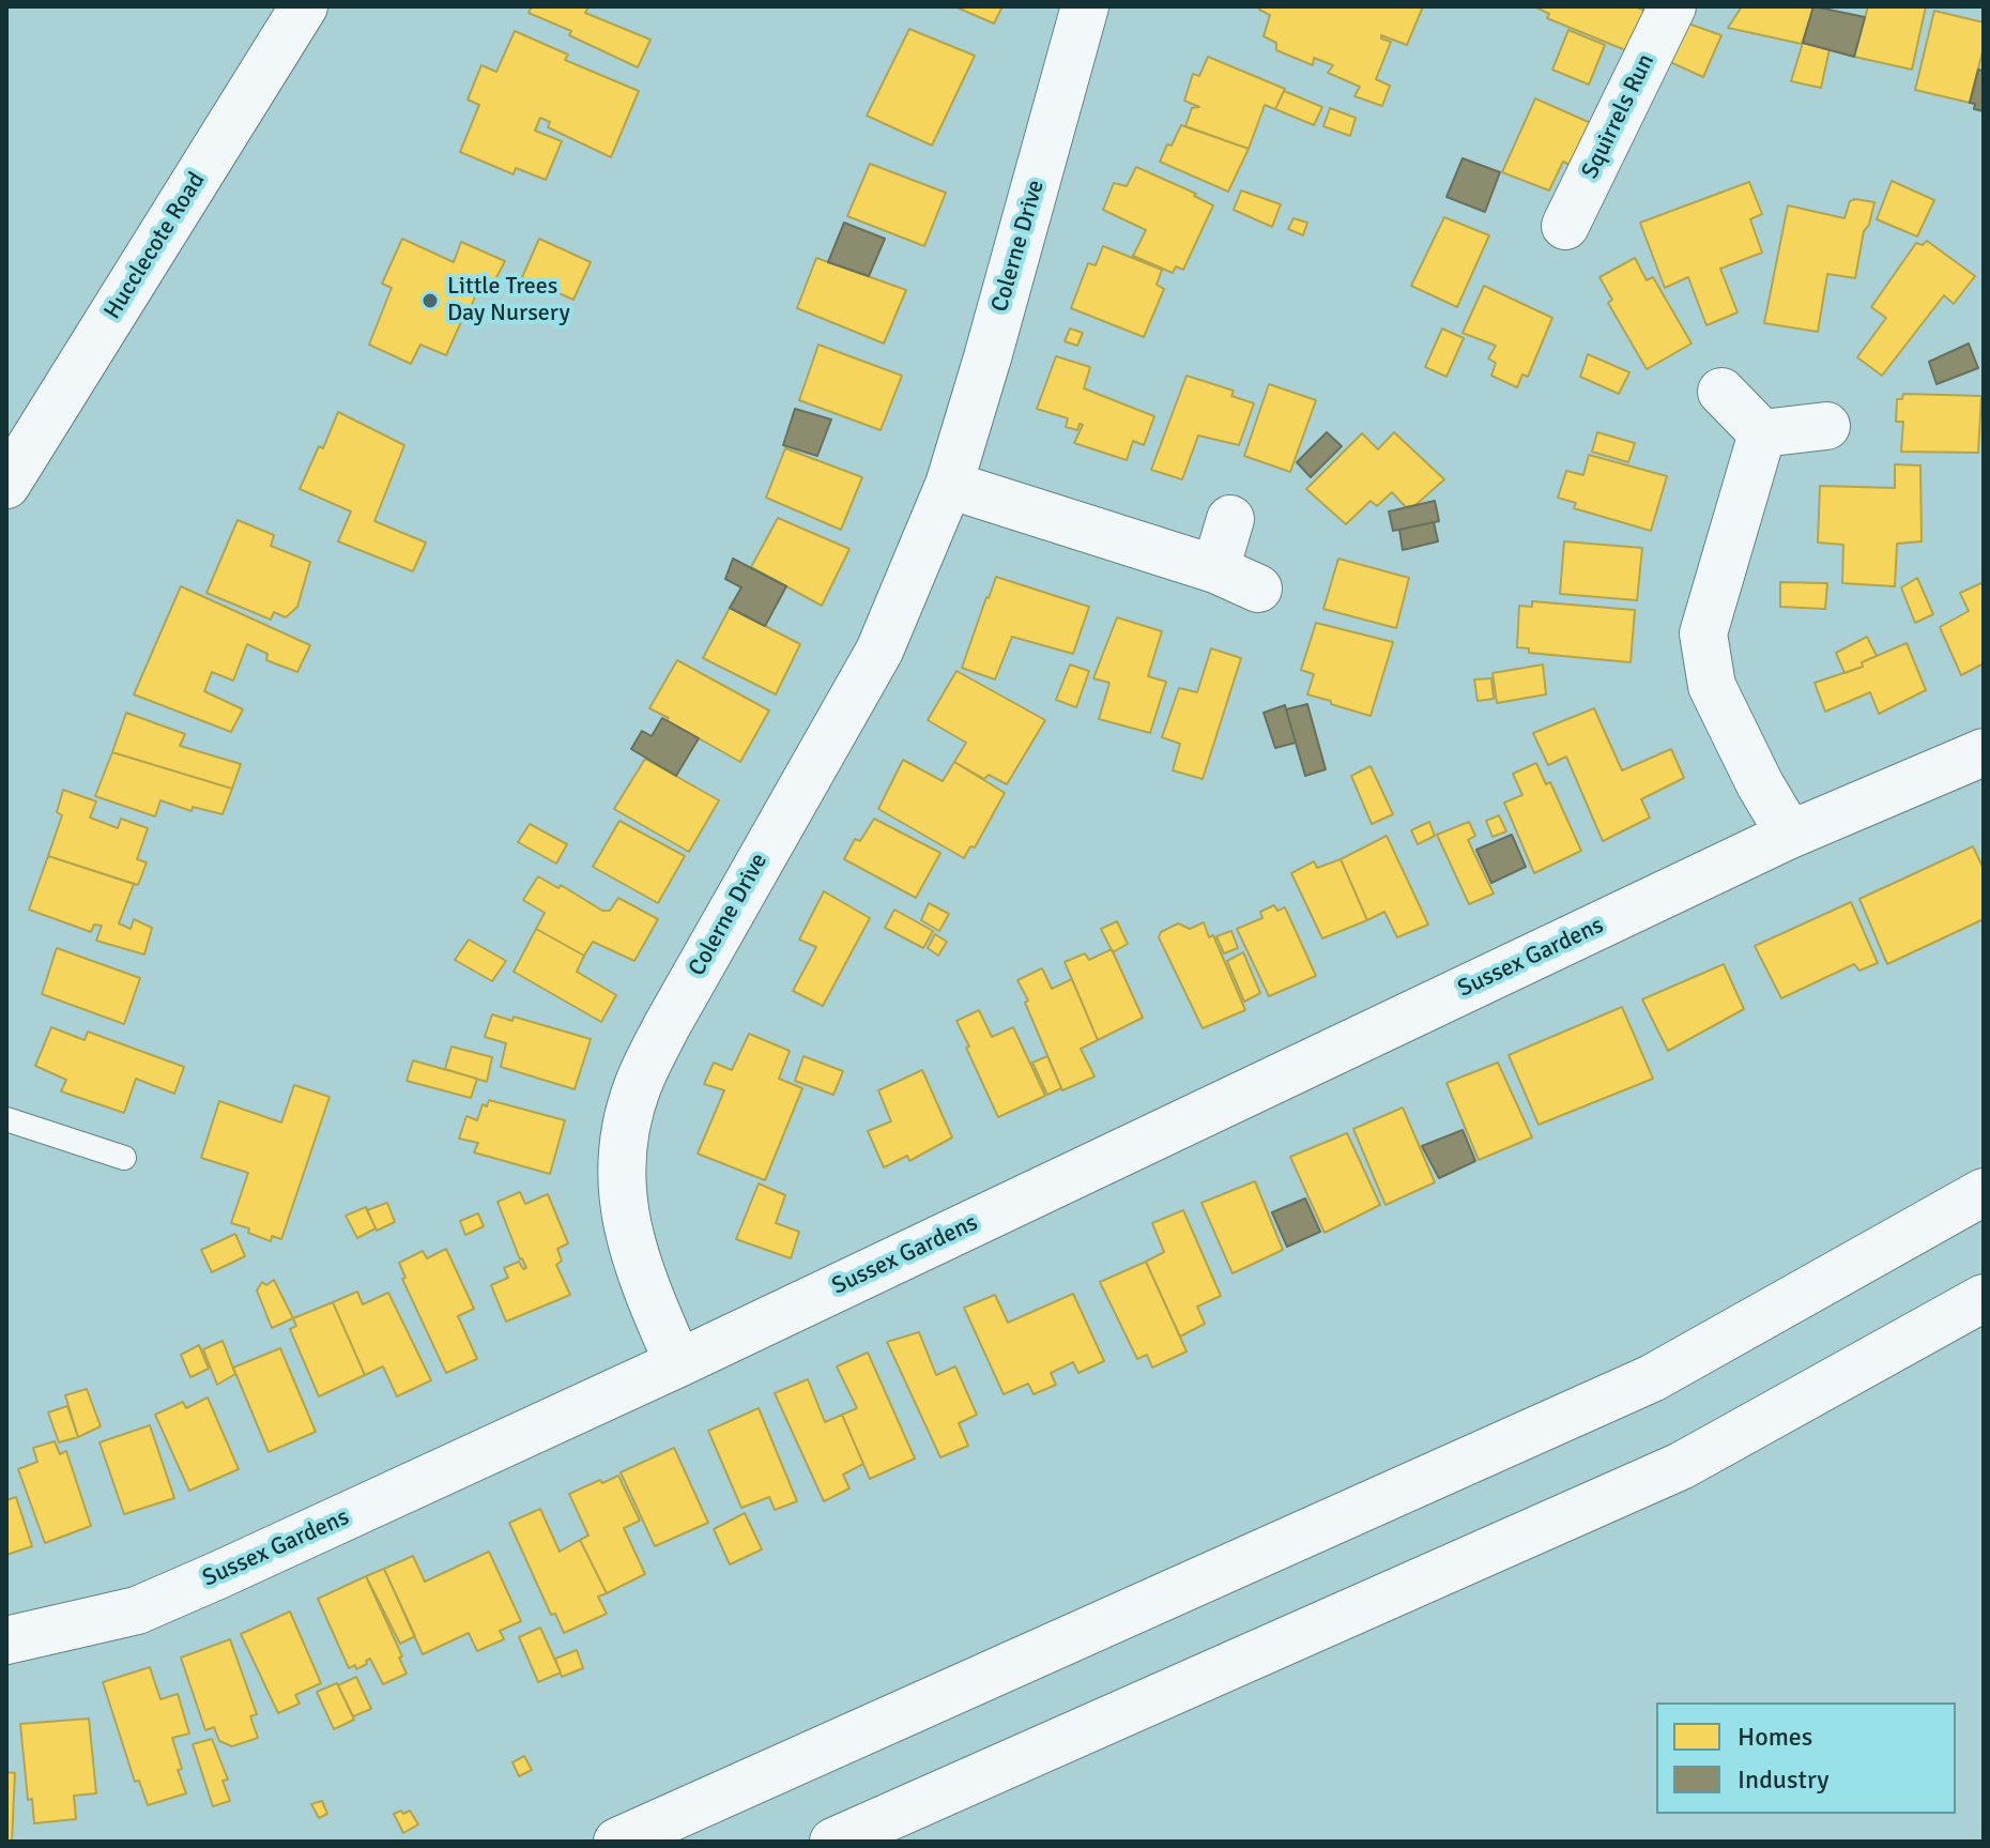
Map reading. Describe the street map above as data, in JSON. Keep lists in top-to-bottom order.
{
  "streets": {
    "street": [
      "Squirrels Run",
      "Hucclecote Road",
      "Colerne Drive",
      "Sussex Gardens"
    ]
  },
  "crossings": [
    ["Colerne Drive", "Sussex Gardens"]
  ],
  "places": ["Little Trees Day Nursery"],
  "legend": ["Homes", "Industry"]
}
